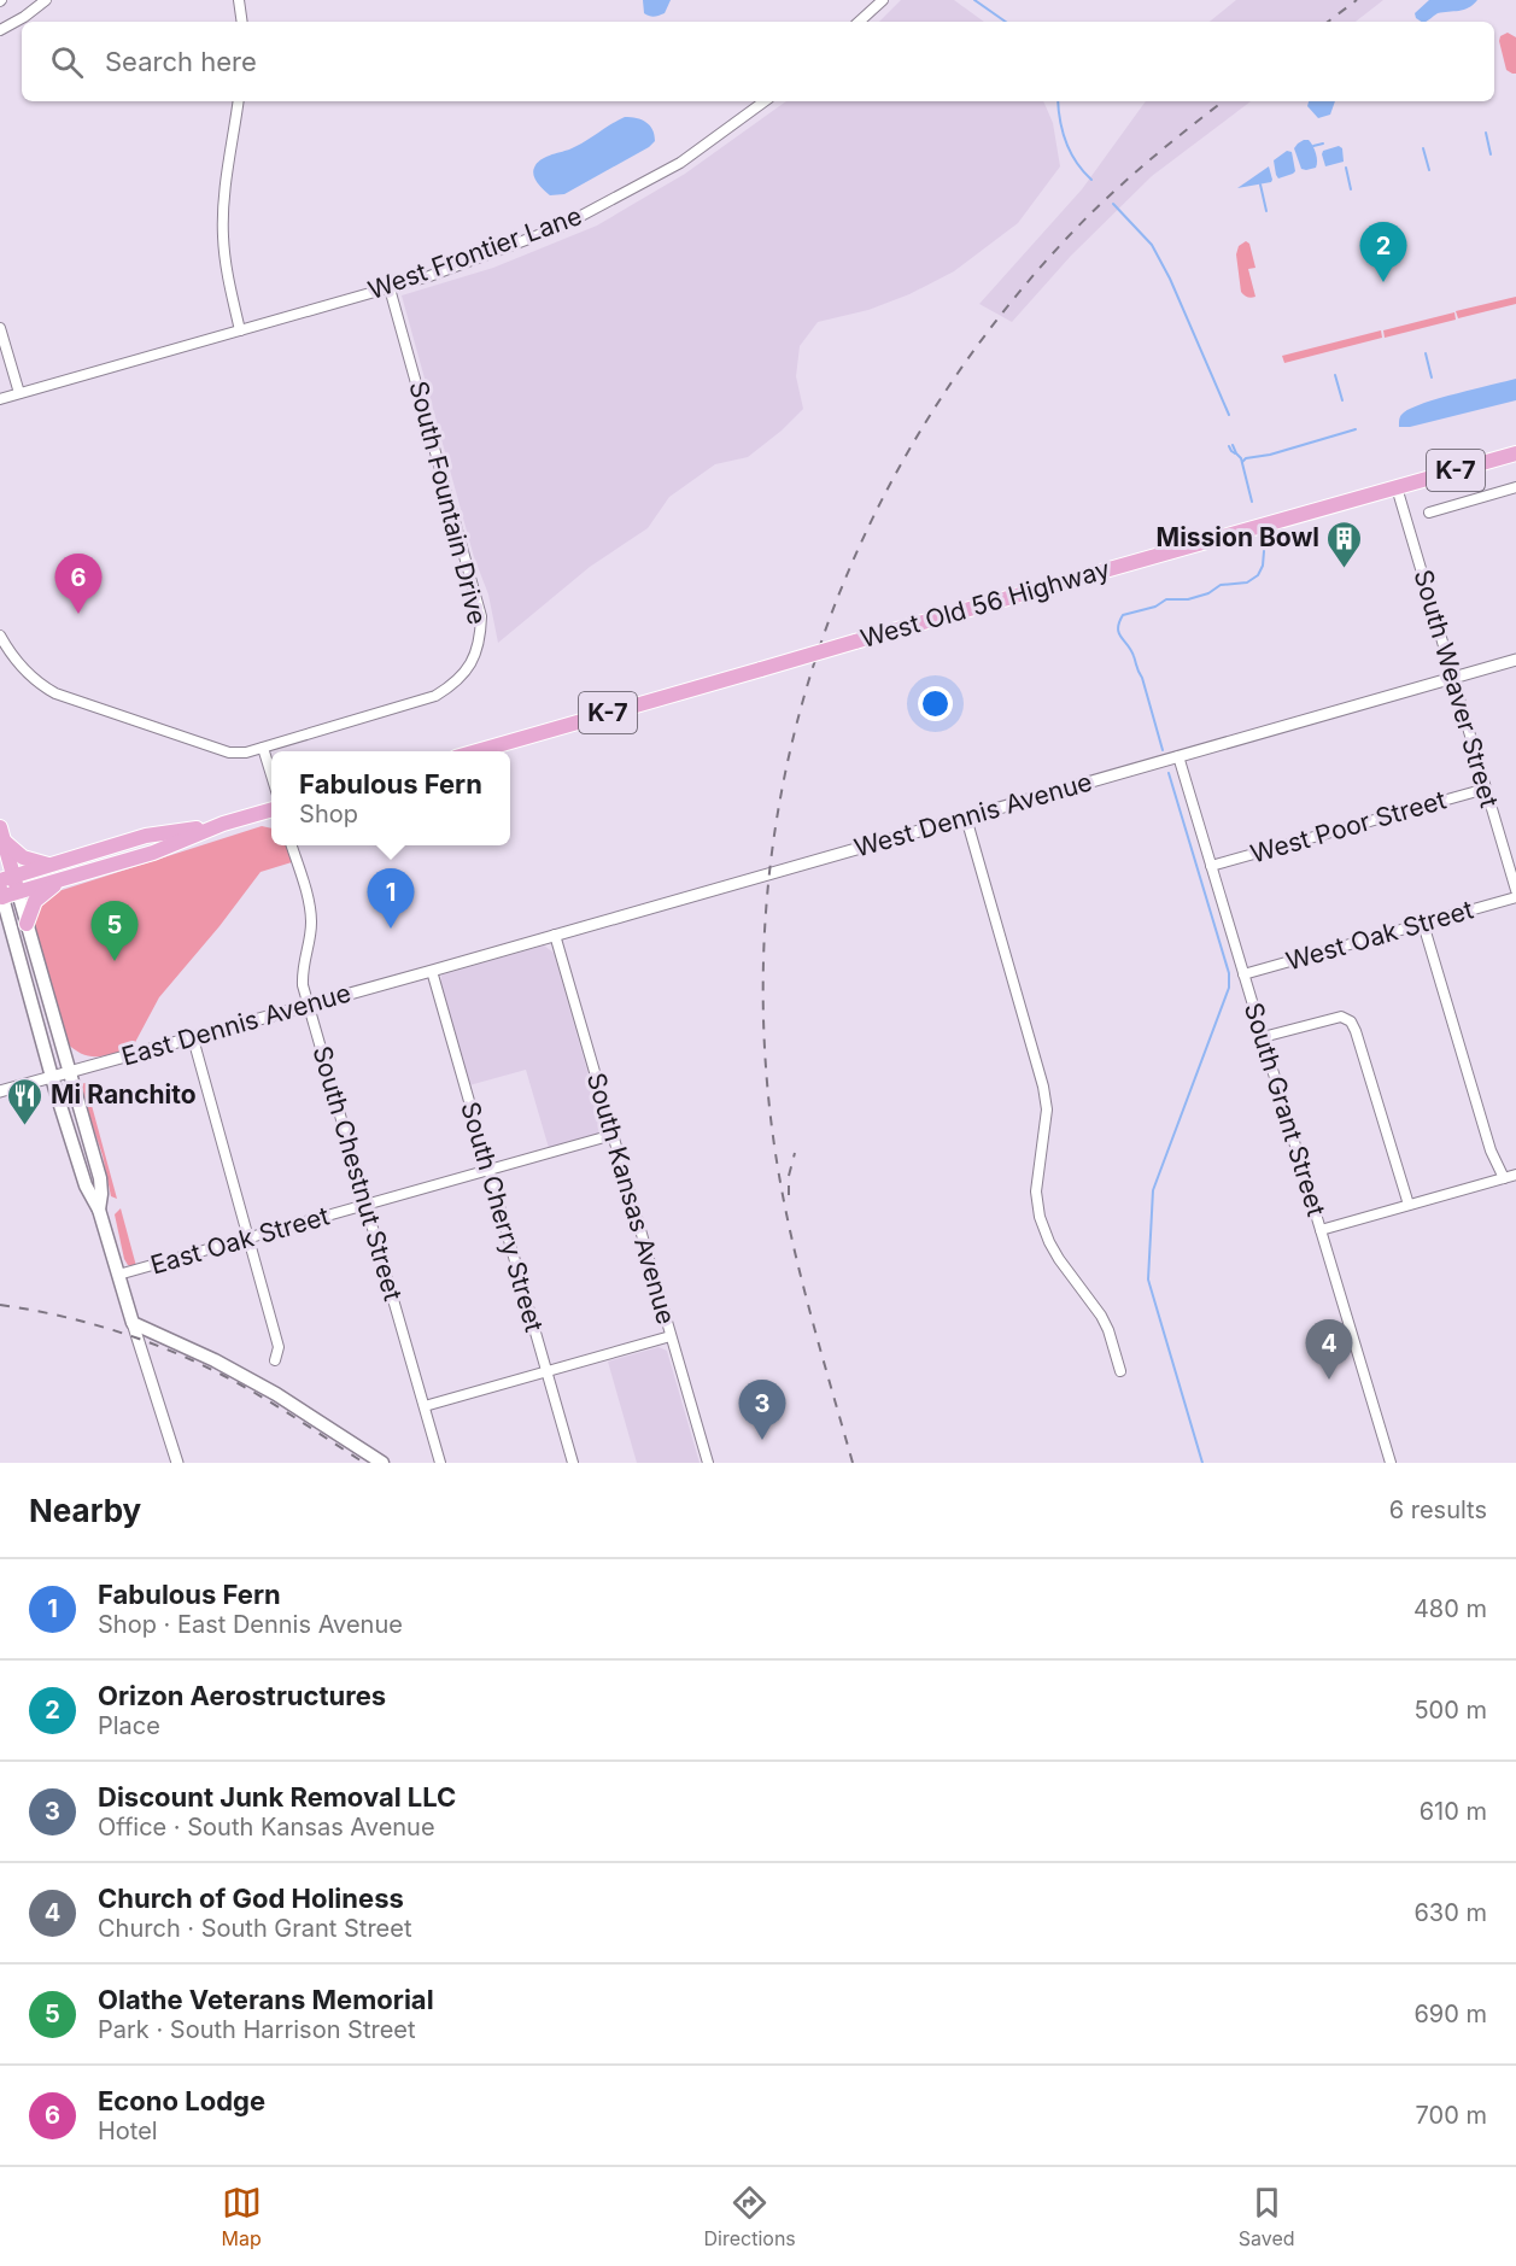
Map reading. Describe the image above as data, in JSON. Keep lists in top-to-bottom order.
{
  "streets": {
    "highway": ["K-7", "West Old 56 Highway"],
    "street": [
      "West Frontier Lane",
      "South Fountain Drive",
      "South Weaver Street",
      "West Dennis Avenue",
      "West Poor Street",
      "West Oak Street",
      "East Dennis Avenue",
      "South Grant Street",
      "South Chestnut Street",
      "South Kansas Avenue",
      "South Cherry Street",
      "East Oak Street"
    ]
  },
  "crossings": [
    ["West Frontier Lane", "South Fountain Drive"],
    ["West Old 56 Highway", "South Weaver Street"],
    ["South Weaver Street", "West Dennis Avenue"],
    ["South Weaver Street", "West Poor Street"],
    ["West Dennis Avenue", "East Dennis Avenue"],
    ["West Dennis Avenue", "South Grant Street"],
    ["West Dennis Avenue", "South Kansas Avenue"],
    ["West Dennis Avenue", "South Cherry Street"],
    ["West Poor Street", "South Grant Street"],
    ["West Oak Street", "South Grant Street"],
    ["East Dennis Avenue", "South Chestnut Street"],
    ["East Dennis Avenue", "South Cherry Street"],
    ["South Chestnut Street", "East Oak Street"],
    ["South Cherry Street", "East Oak Street"]
  ],
  "places": {
    "building": ["Mission Bowl"],
    "restaurant": ["Mi Ranchito"]
  },
  "page": {
    "search": "Search here",
    "pins": [
      "2",
      "6",
      "1",
      "5",
      "4",
      "3"
    ],
    "popup": ["Fabulous Fern", "Shop"],
    "heading": ["Nearby", "6 results"],
    "list": [
      {
        "mark": "1",
        "name": "Fabulous Fern",
        "note": "Shop · East Dennis Avenue",
        "value": "480 m"
      },
      {
        "mark": "2",
        "name": "Orizon Aerostructures",
        "note": "Place",
        "value": "500 m"
      },
      {
        "mark": "3",
        "name": "Discount Junk Removal LLC",
        "note": "Office · South Kansas Avenue",
        "value": "610 m"
      },
      {
        "mark": "4",
        "name": "Church of God Holiness",
        "note": "Church · South Grant Street",
        "value": "630 m"
      },
      {
        "mark": "5",
        "name": "Olathe Veterans Memorial",
        "note": "Park · South Harrison Street",
        "value": "690 m"
      },
      {
        "mark": "6",
        "name": "Econo Lodge",
        "note": "Hotel",
        "value": "700 m"
      }
    ],
    "nav": ["Map", "Directions", "Saved"]
  }
}
